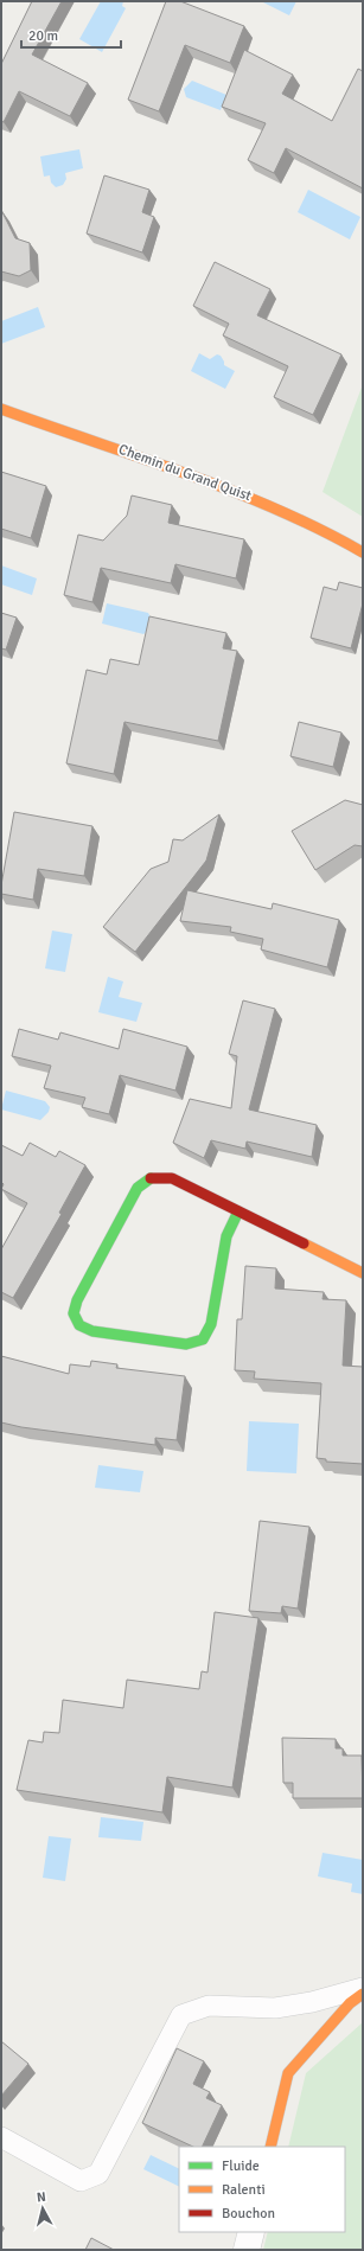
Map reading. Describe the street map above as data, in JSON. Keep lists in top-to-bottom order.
{
  "streets": {
    "street": ["Chemin du Grand Quist"]
  },
  "legend": ["Fluide", "Ralenti", "Bouchon"],
  "scale_bar": "20 m",
  "north": "top"
}
